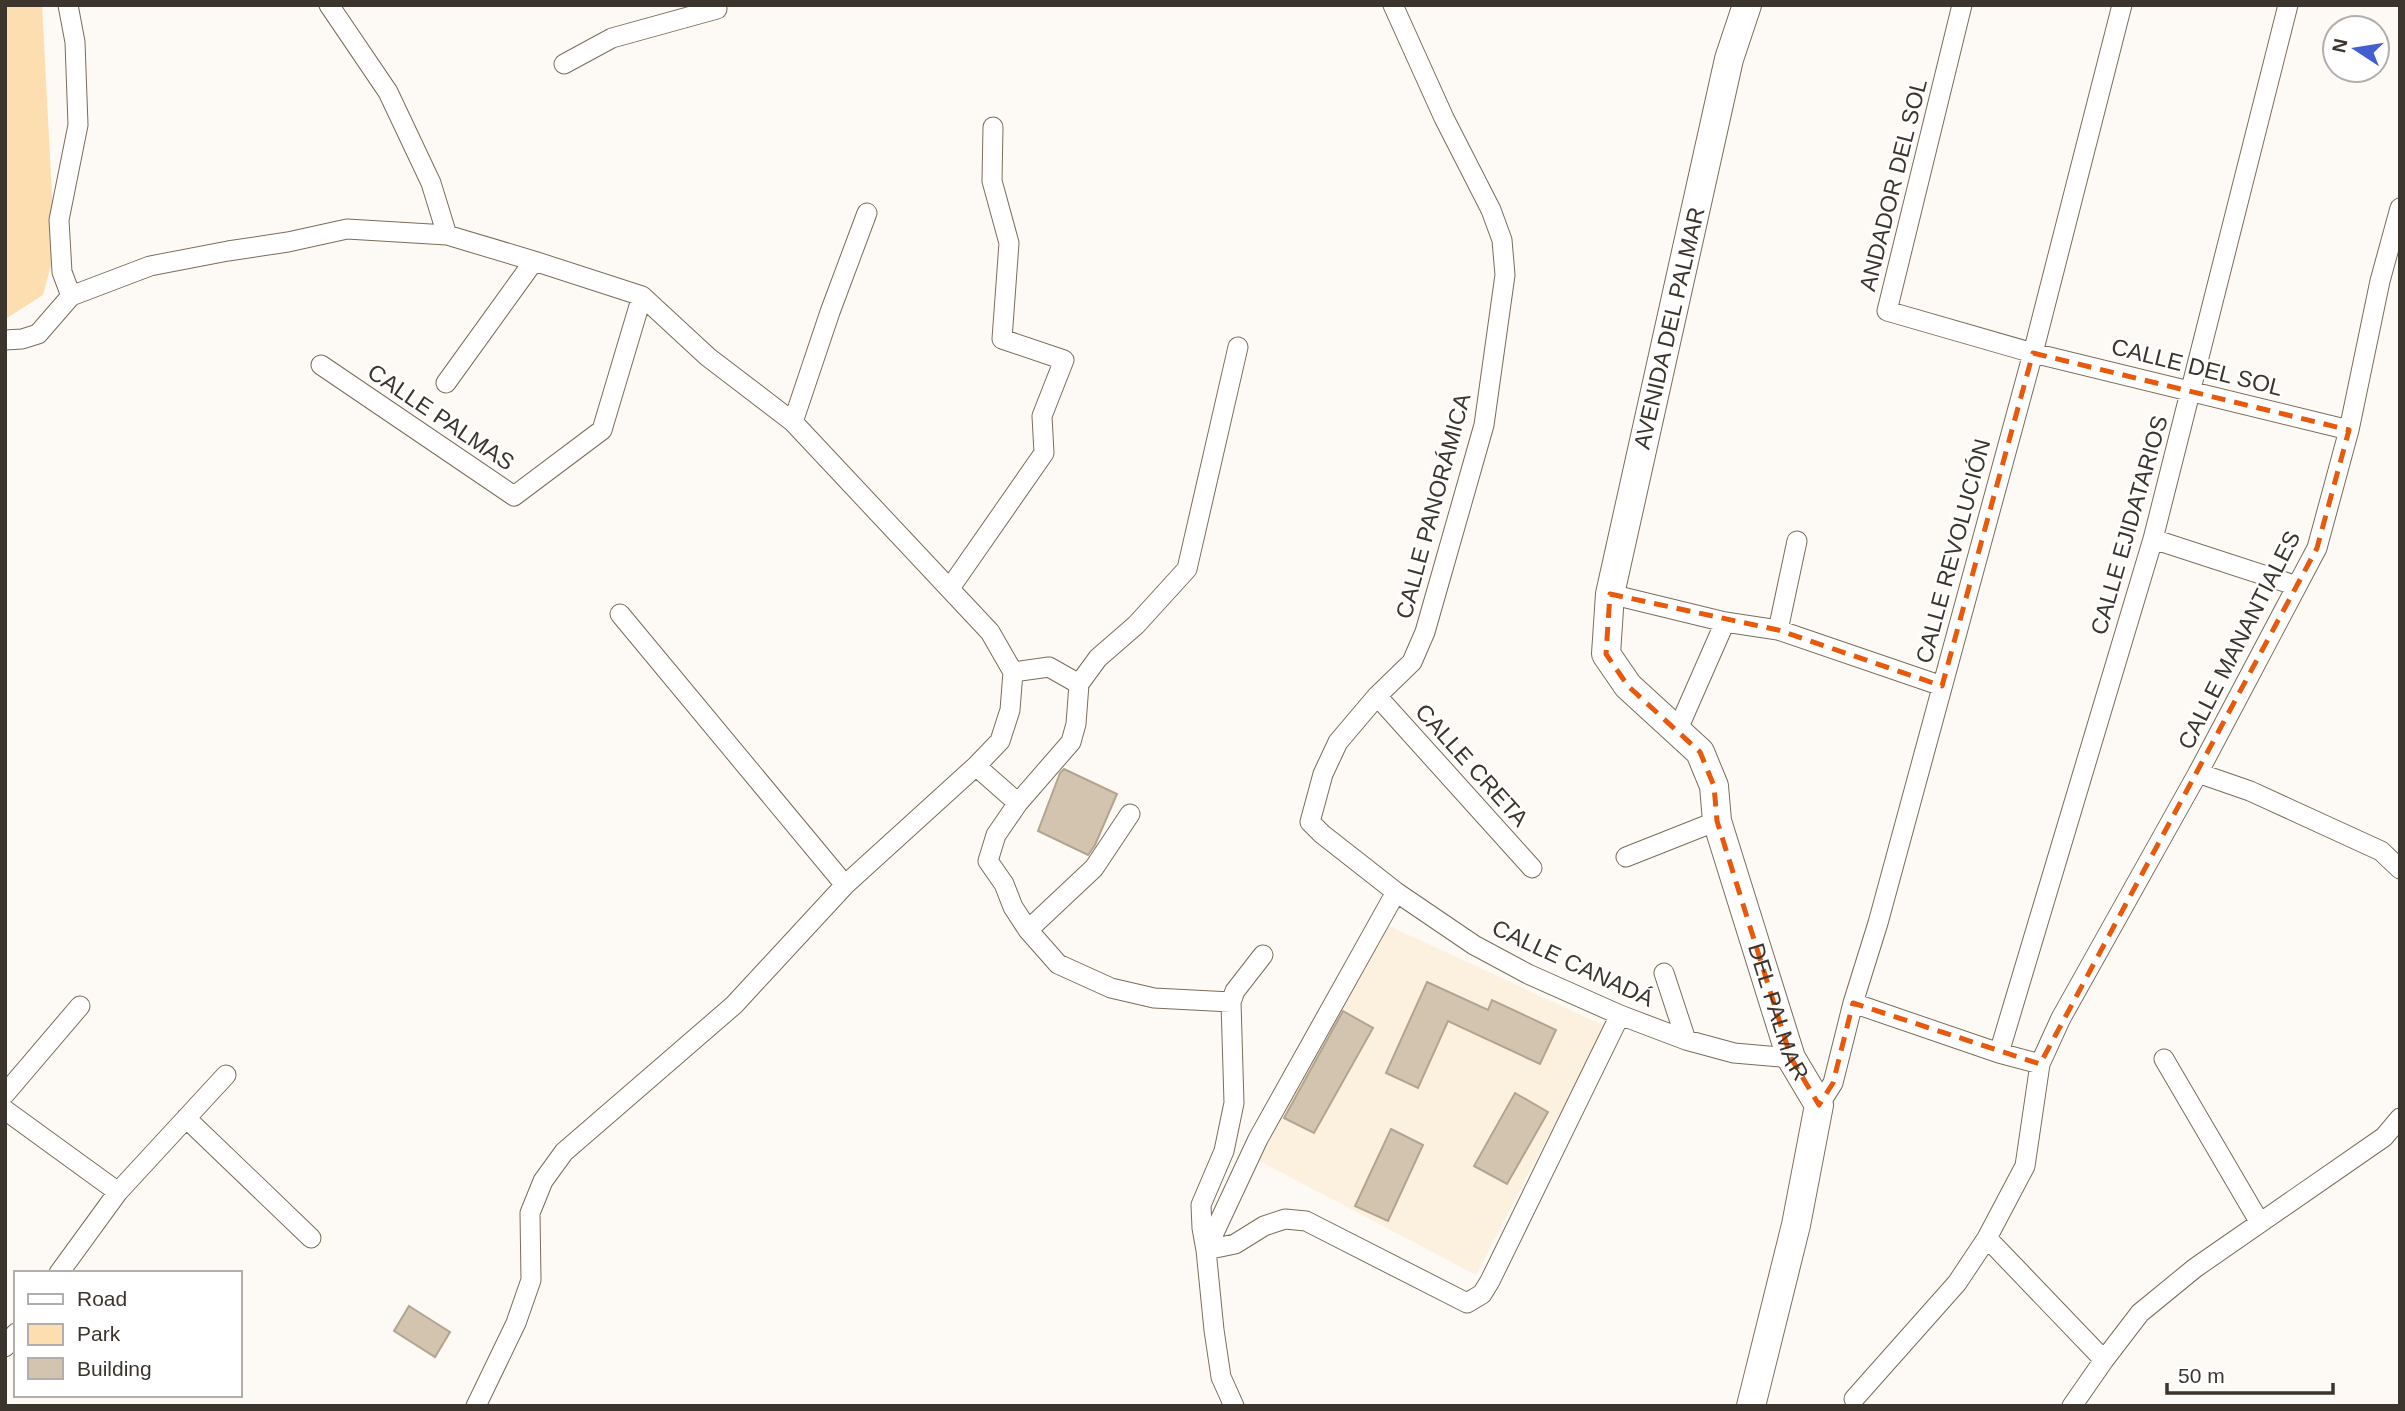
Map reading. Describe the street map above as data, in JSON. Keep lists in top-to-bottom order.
{
  "streets": {
    "street": [
      "ANDADOR DEL SOL",
      "AVENIDA DEL PALMAR",
      "CALLE DEL SOL",
      "CALLE PALMAS",
      "CALLE PANORÁMICA",
      "CALLE EJIDATARIOS",
      "CALLE REVOLUCIÓN",
      "CALLE MANANTIALES",
      "CALLE CRETA",
      "CALLE CANADÁ",
      "DEL PALMAR"
    ]
  },
  "crossings": [
    ["ANDADOR DEL SOL", "CALLE DEL SOL"],
    ["ANDADOR DEL SOL", "CALLE REVOLUCIÓN"],
    ["AVENIDA DEL PALMAR", "DEL PALMAR"],
    ["CALLE DEL SOL", "CALLE EJIDATARIOS"],
    ["CALLE DEL SOL", "CALLE REVOLUCIÓN"],
    ["CALLE DEL SOL", "CALLE MANANTIALES"],
    ["CALLE PANORÁMICA", "CALLE CRETA"],
    ["CALLE PANORÁMICA", "CALLE CANADÁ"],
    ["CALLE REVOLUCIÓN", "DEL PALMAR"],
    ["CALLE CANADÁ", "DEL PALMAR"]
  ],
  "legend": ["Road", "Park", "Building"],
  "scale_bar": "50 m",
  "north": "left"
}
